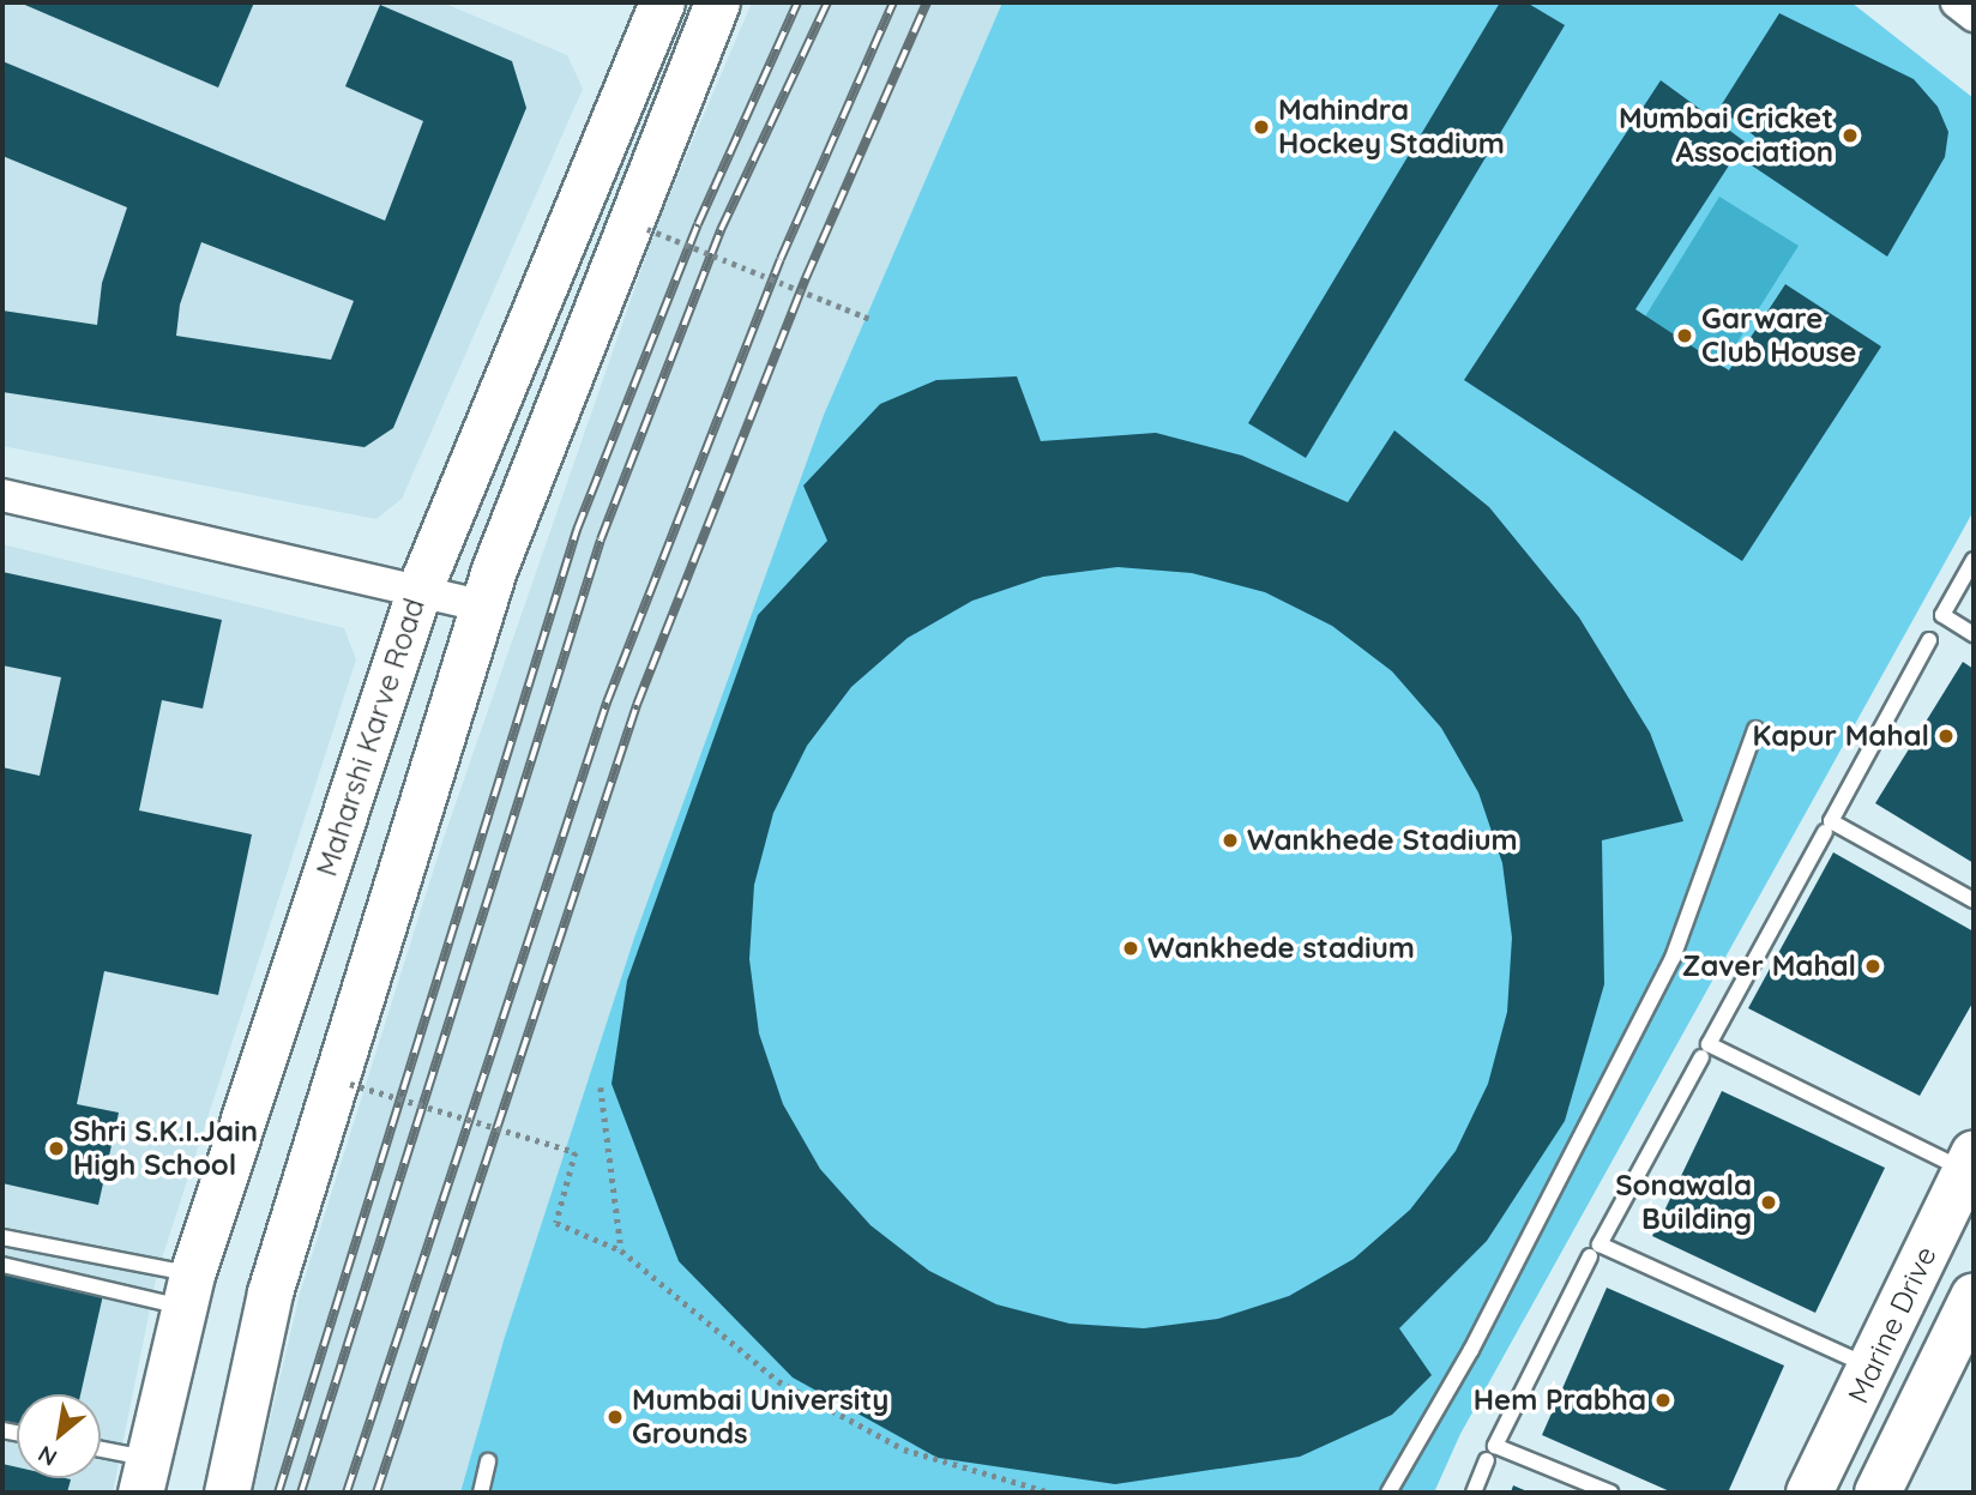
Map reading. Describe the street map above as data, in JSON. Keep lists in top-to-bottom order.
{
  "streets": {
    "main road": ["Maharshi Karve Road", "Marine Drive"]
  },
  "places": [
    "Mahindra Hockey Stadium",
    "Mumbai Cricket Association",
    "Garware Club House",
    "Kapur Mahal",
    "Wankhede Stadium",
    "Wankhede stadium",
    "Zaver Mahal",
    "Shri S.K.I.Jain High School",
    "Sonawala Building",
    "Hem Prabha",
    "Mumbai University Grounds"
  ],
  "north": "bottom left"
}
